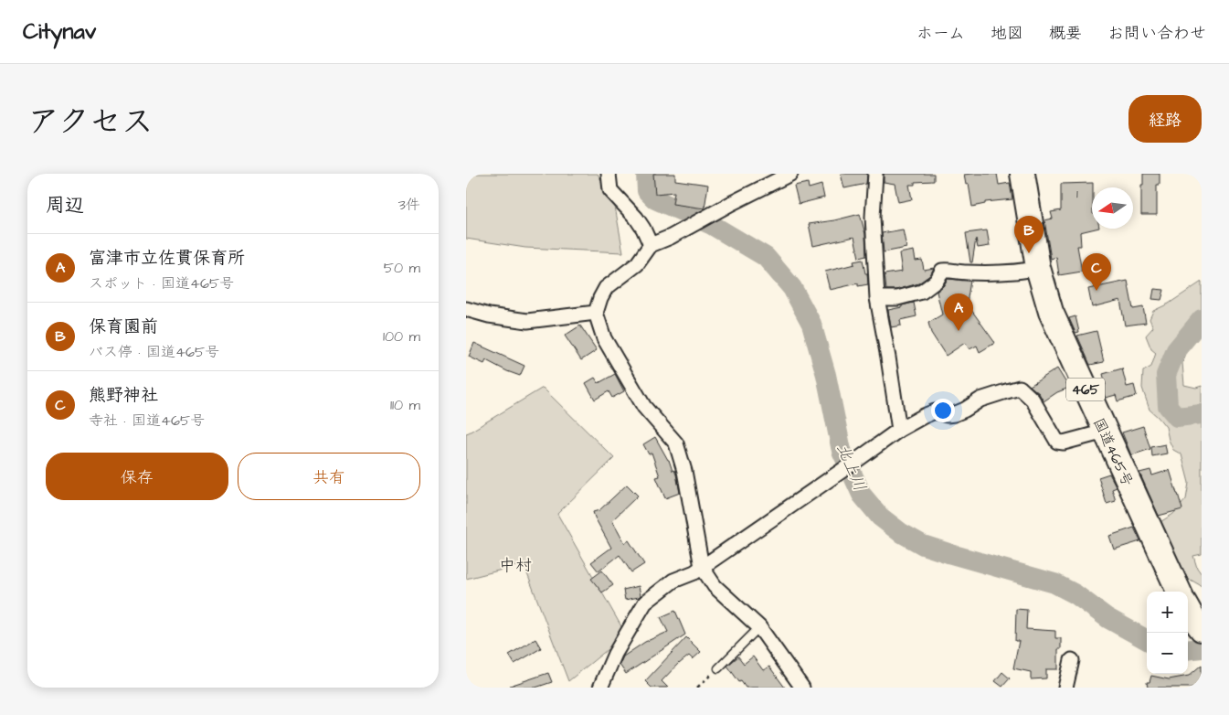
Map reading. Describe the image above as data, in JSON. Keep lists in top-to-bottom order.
{
  "streets": {
    "highway": ["465", "国道465号"]
  },
  "districts": ["中村"],
  "water": ["北上川"],
  "house_numbers": ["1"],
  "north": "left",
  "page": {
    "header": "Citynav",
    "nav": [
      "ホーム",
      "地図",
      "概要",
      "お問い合わせ"
    ],
    "title": "アクセス",
    "buttons": [
      "経路",
      ["保存", "共有"]
    ],
    "heading": ["周辺", "3件"],
    "pins": ["B", "C", "A"],
    "list": [
      {
        "mark": "A",
        "name": "富津市立佐貫保育所",
        "note": "スポット · 国道465号",
        "value": "50 m"
      },
      {
        "mark": "B",
        "name": "保育園前",
        "note": "バス停 · 国道465号",
        "value": "100 m"
      },
      {
        "mark": "C",
        "name": "熊野神社",
        "note": "寺社 · 国道465号",
        "value": "110 m"
      }
    ],
    "map_buttons": ["+", "−"]
  }
}
